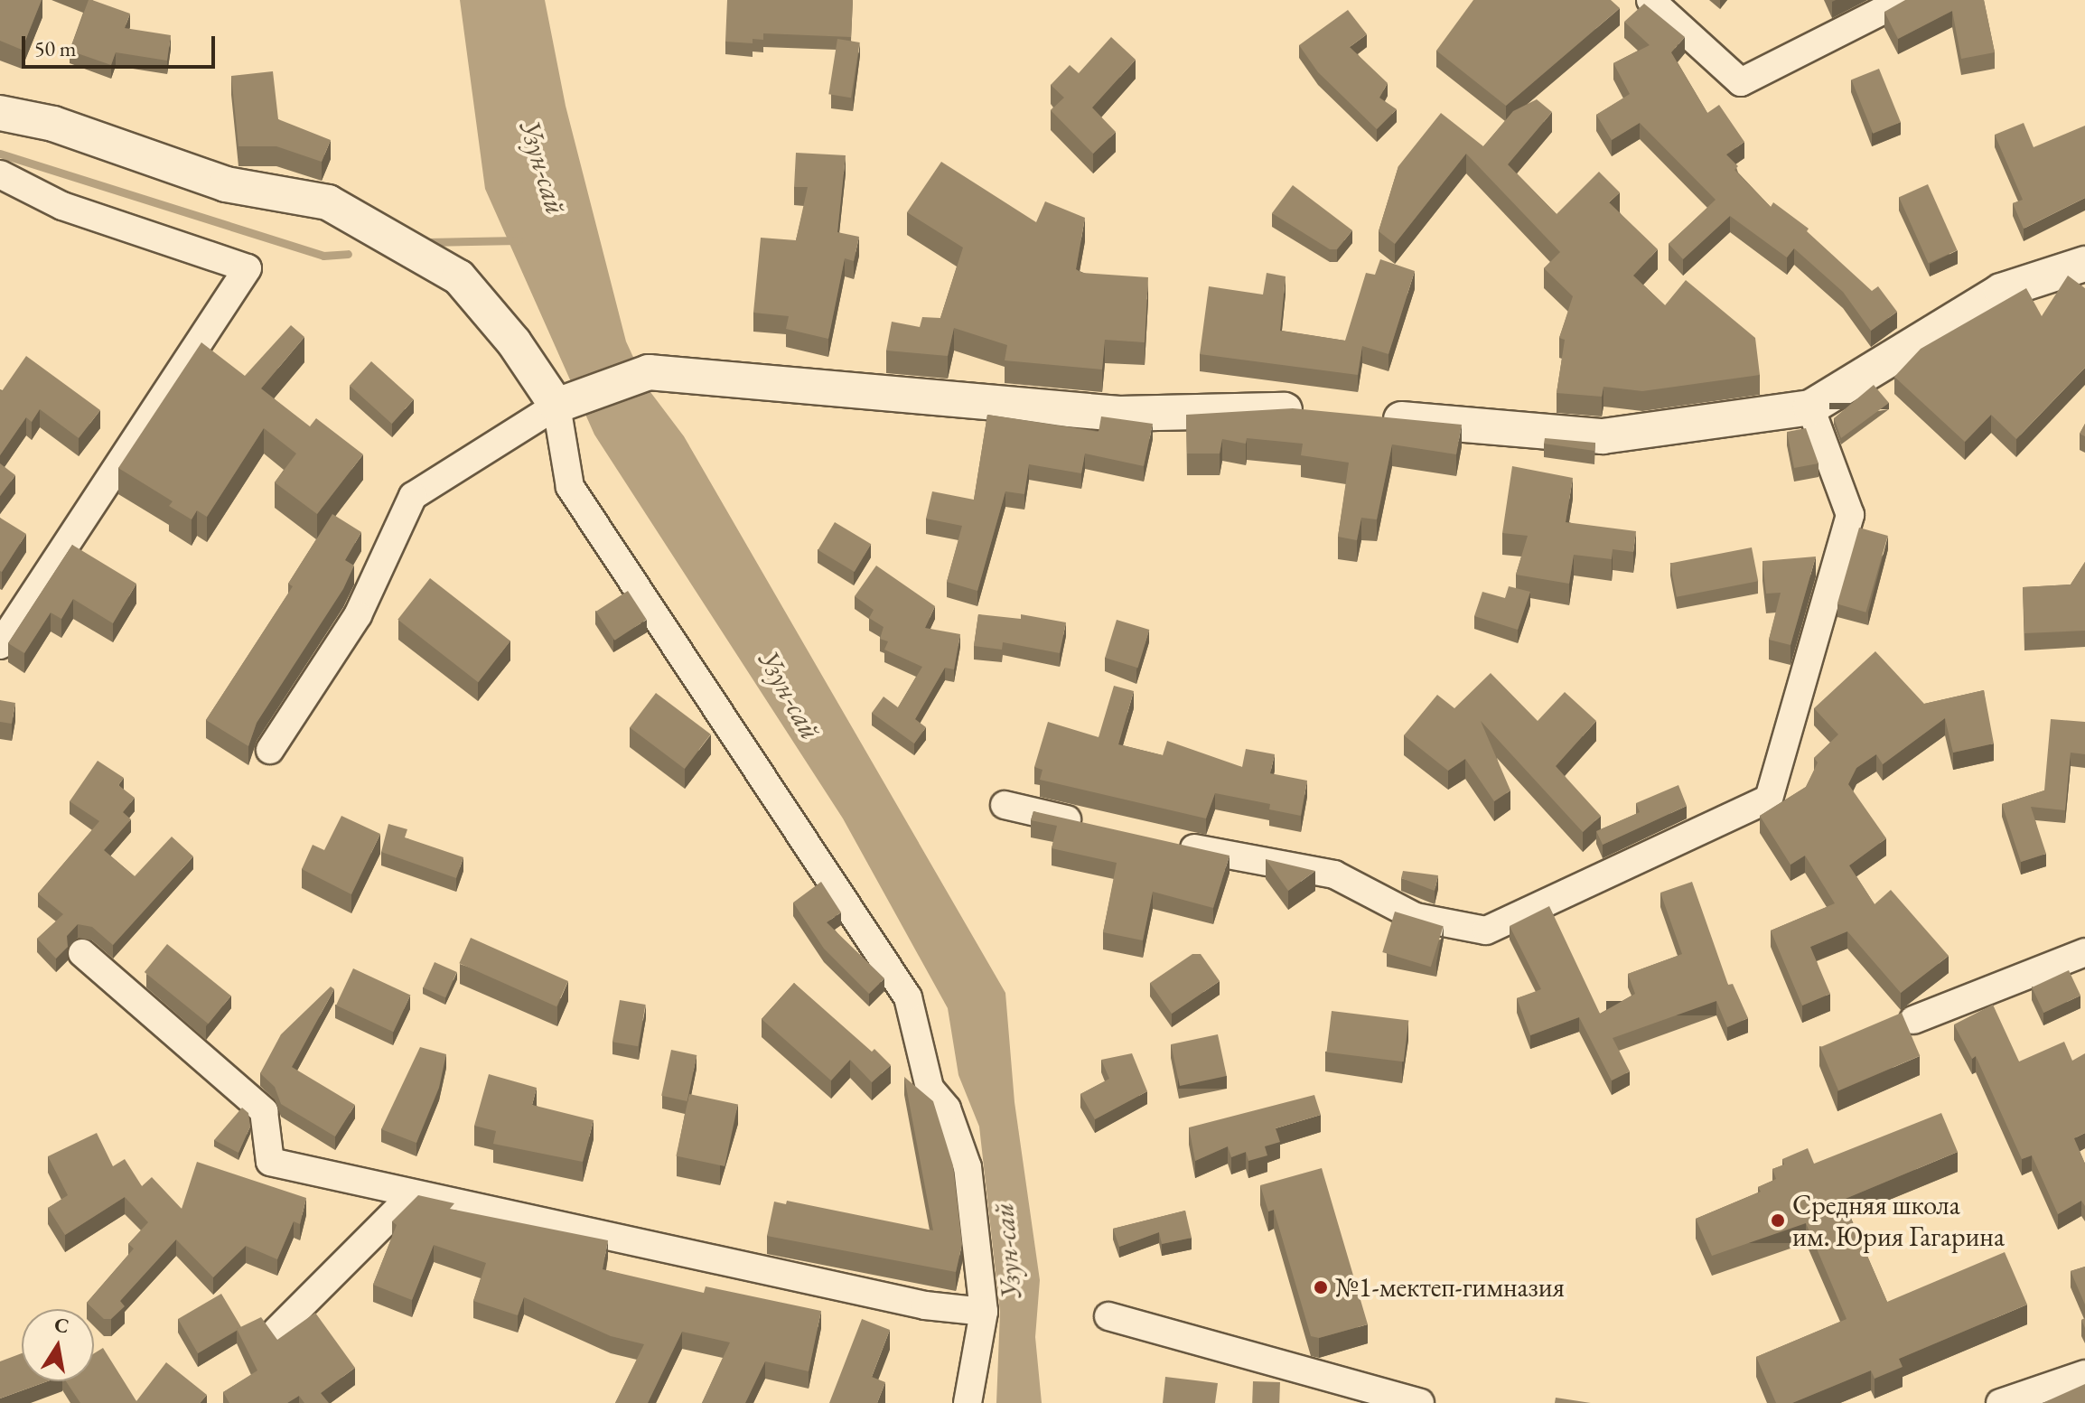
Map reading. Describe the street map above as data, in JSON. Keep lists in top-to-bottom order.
{
  "water": ["Узун-сай"],
  "places": ["Средняя школа им. Юрия Гагарина", "№1-мектеп-гимназия"],
  "scale_bar": "50 m",
  "north": "top"
}
